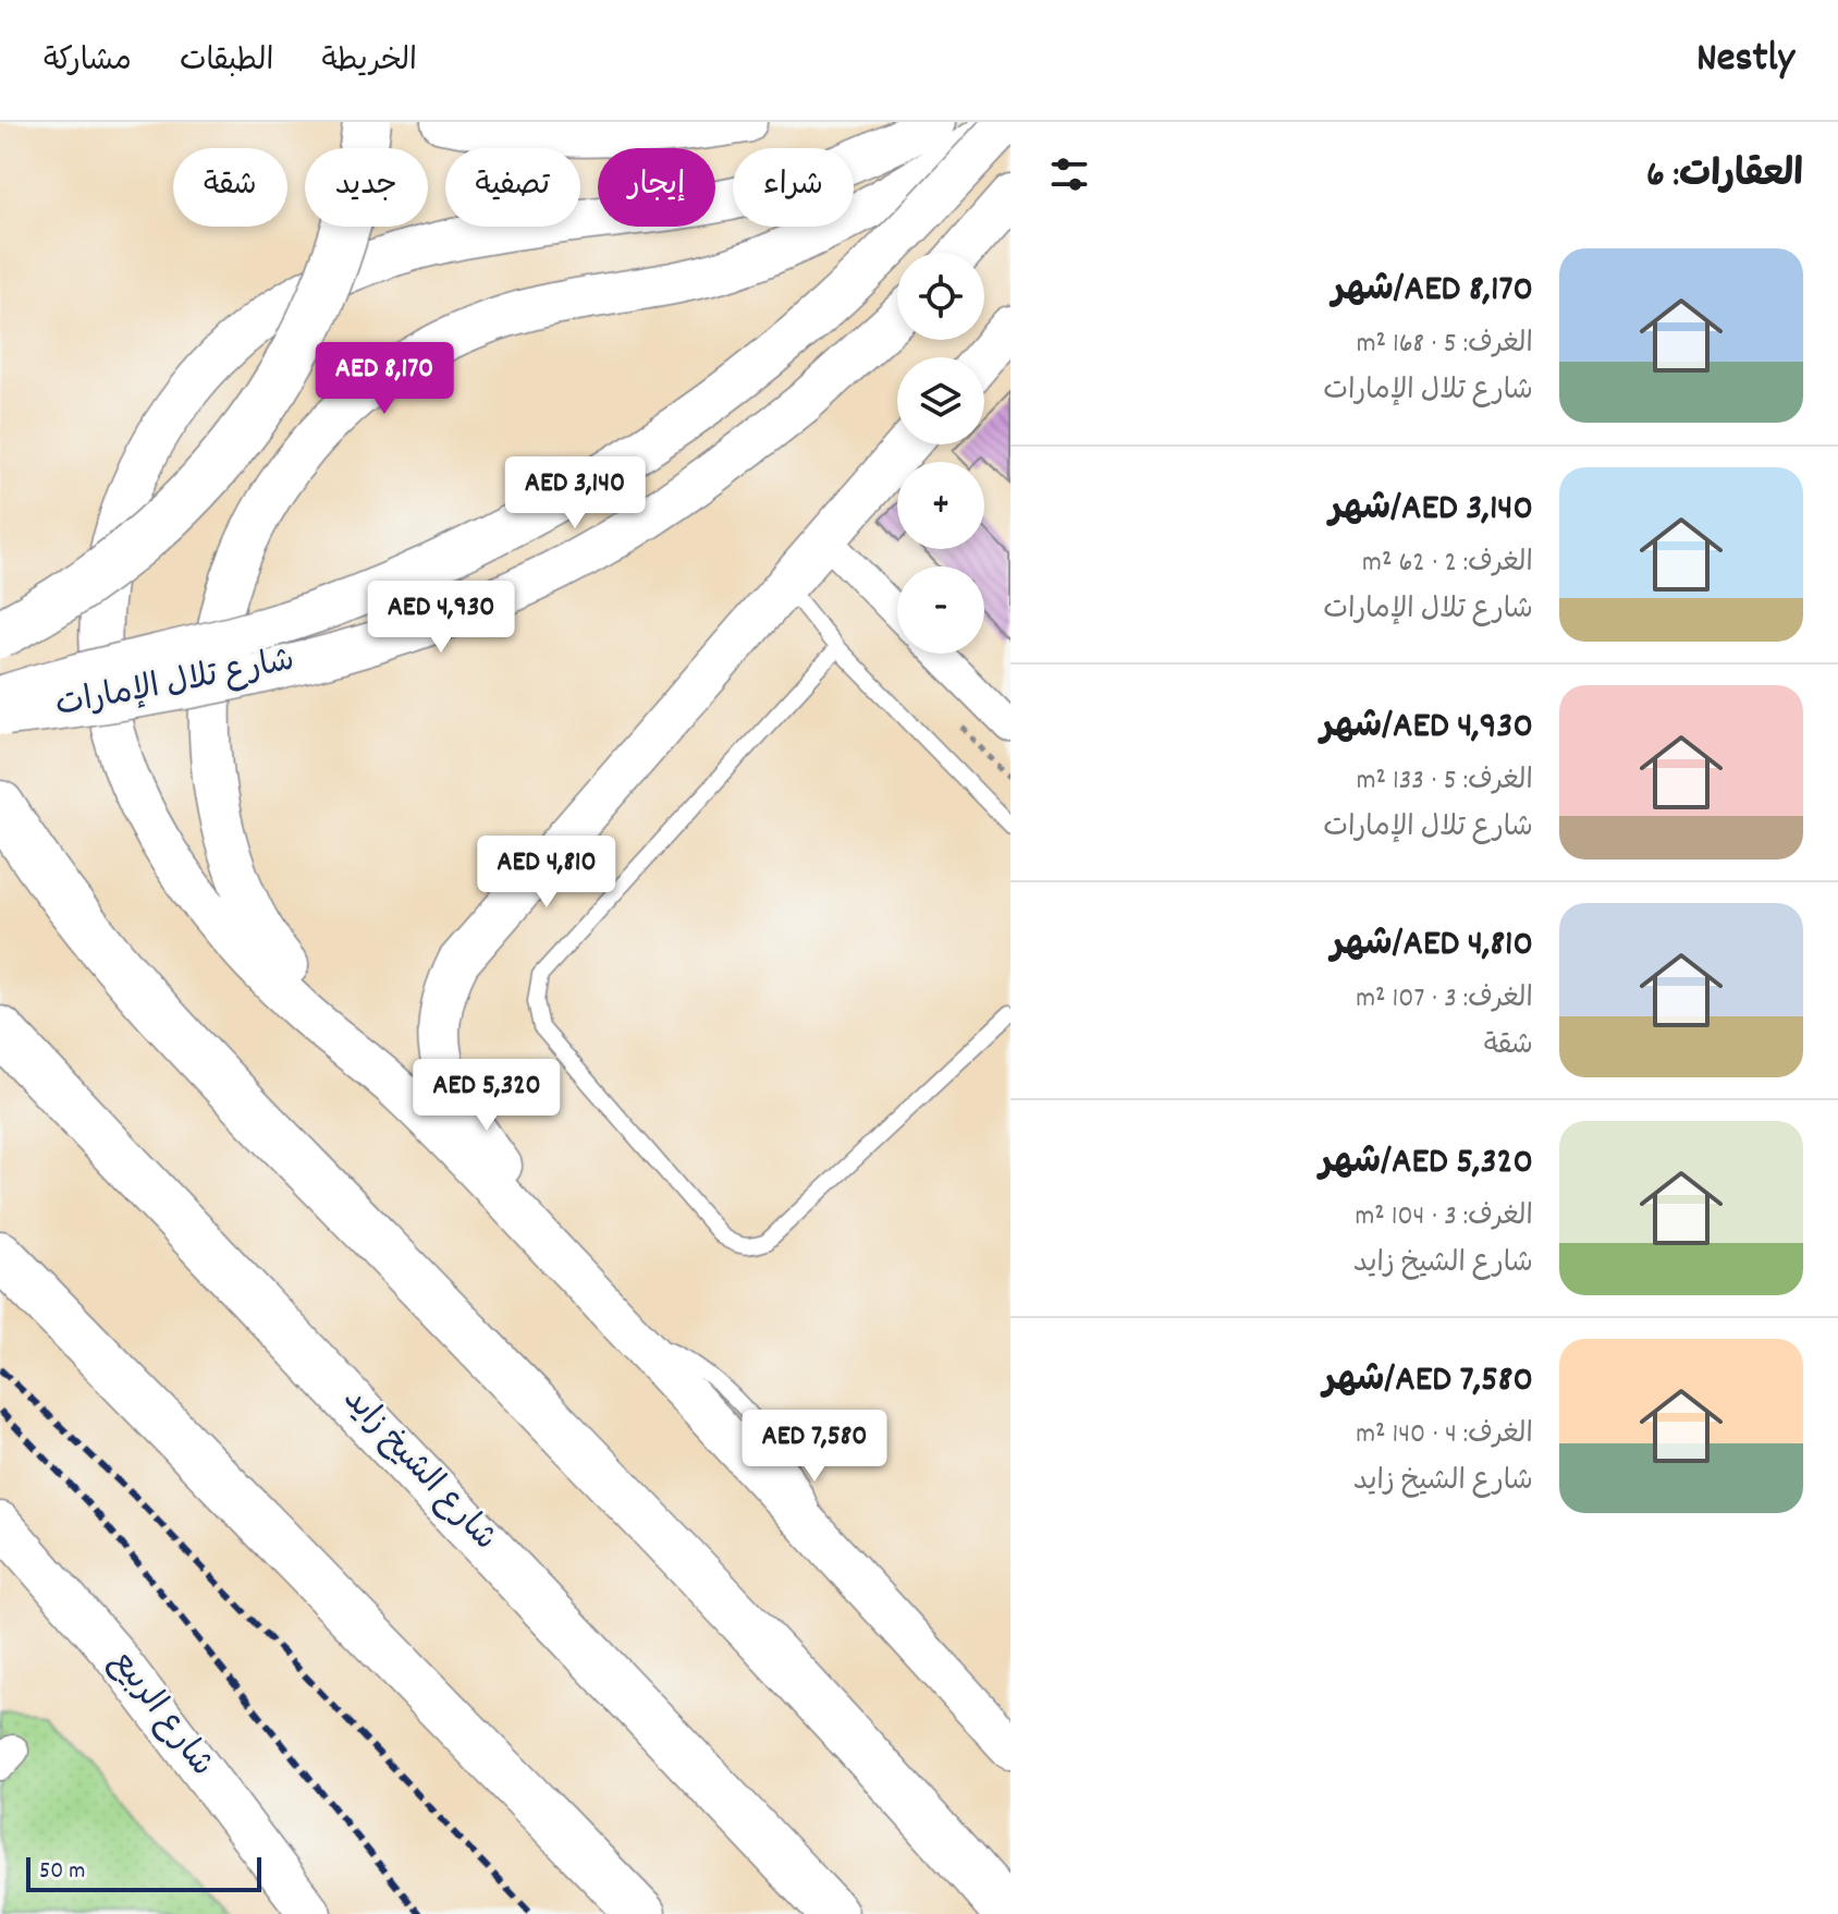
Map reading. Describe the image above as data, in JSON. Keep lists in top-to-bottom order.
{
  "streets": {
    "highway": ["شارع الشيخ زايد"],
    "main road": ["شارع تلال الإمارات", "شارع الربيع"]
  },
  "scale_bar": "50 m",
  "page": {
    "header": "Nestly",
    "nav": ["الخريطة", "الطبقات", "مشاركة"],
    "heading": "العقارات: 6",
    "chip": [
      "شراء",
      "إيجار",
      "تصفية",
      "جديد",
      "شقة"
    ],
    "list": [
      {
        "name": "AED 8,170/شهر",
        "note": "الغرف: 5 · 168 m² · شارع تلال الإمارات"
      },
      {
        "name": "AED 3,140/شهر",
        "note": "الغرف: 2 · 62 m² · شارع تلال الإمارات"
      },
      {
        "name": "AED 4,930/شهر",
        "note": "الغرف: 5 · 133 m² · شارع تلال الإمارات"
      },
      {
        "name": "AED 4,810/شهر",
        "note": "الغرف: 3 · 107 m² · شقة"
      },
      {
        "name": "AED 5,320/شهر",
        "note": "الغرف: 3 · 104 m² · شارع الشيخ زايد"
      },
      {
        "name": "AED 7,580/شهر",
        "note": "الغرف: 4 · 140 m² · شارع الشيخ زايد"
      }
    ],
    "map_buttons": ["+", "−"],
    "price": [
      "AED 8,170",
      "AED 3,140",
      "AED 4,930",
      "AED 4,810",
      "AED 5,320",
      "AED 7,580"
    ],
    "scale": "50 m"
  }
}
